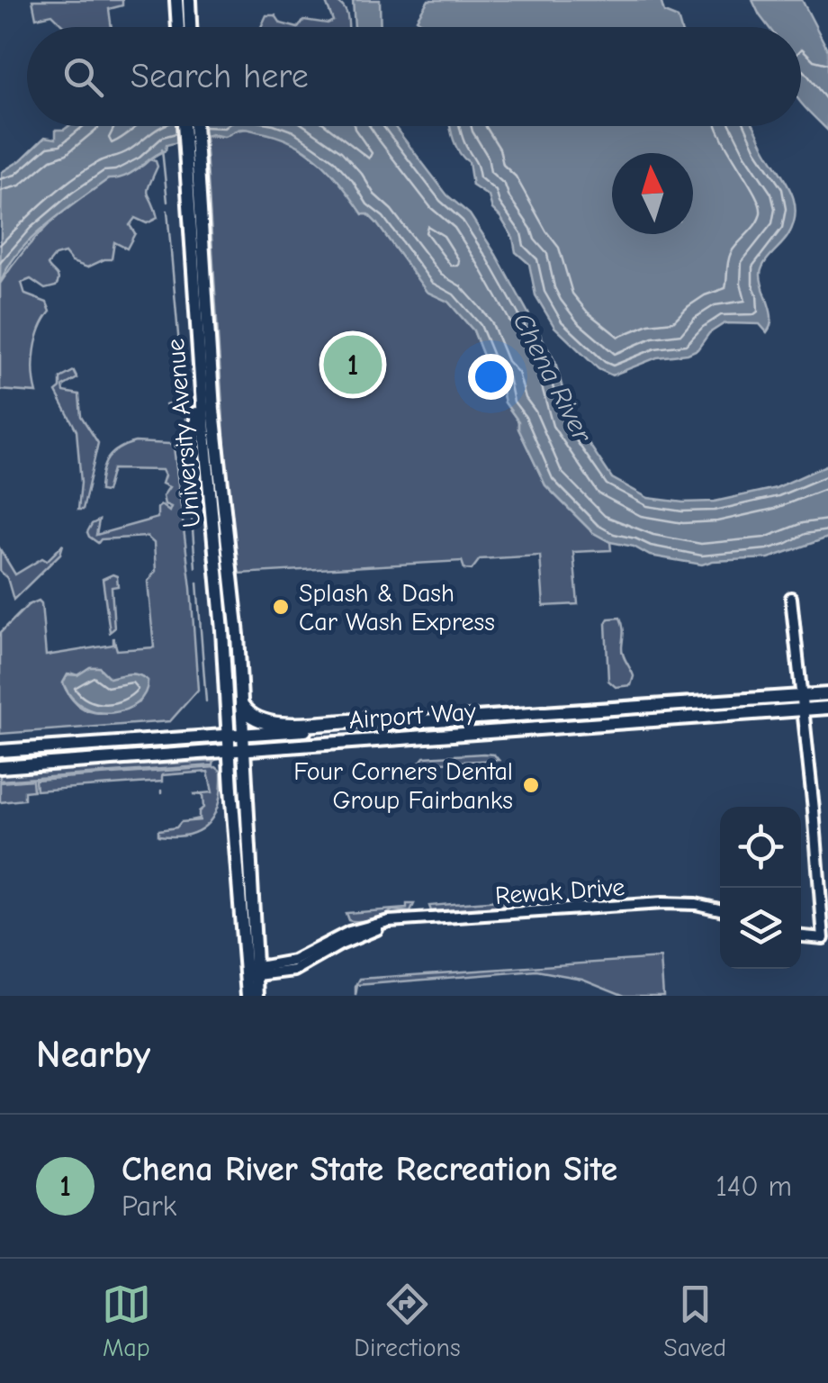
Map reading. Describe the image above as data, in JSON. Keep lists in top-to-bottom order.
{
  "streets": {
    "main road": ["University Avenue", "Airport Way"],
    "street": ["Rewak Drive"]
  },
  "crossings": [
    ["University Avenue", "Airport Way"],
    ["University Avenue", "Rewak Drive"]
  ],
  "water": ["Chena River"],
  "places": ["Splash & Dash Car Wash Express", "Four Corners Dental Group Fairbanks"],
  "north": "top",
  "page": {
    "search": "Search here",
    "pins": "1",
    "heading": "Nearby",
    "list": [
      {
        "mark": "1",
        "name": "Chena River State Recreation Site",
        "note": "Park",
        "value": "140 m"
      }
    ],
    "nav": ["Map", "Directions", "Saved"]
  }
}
